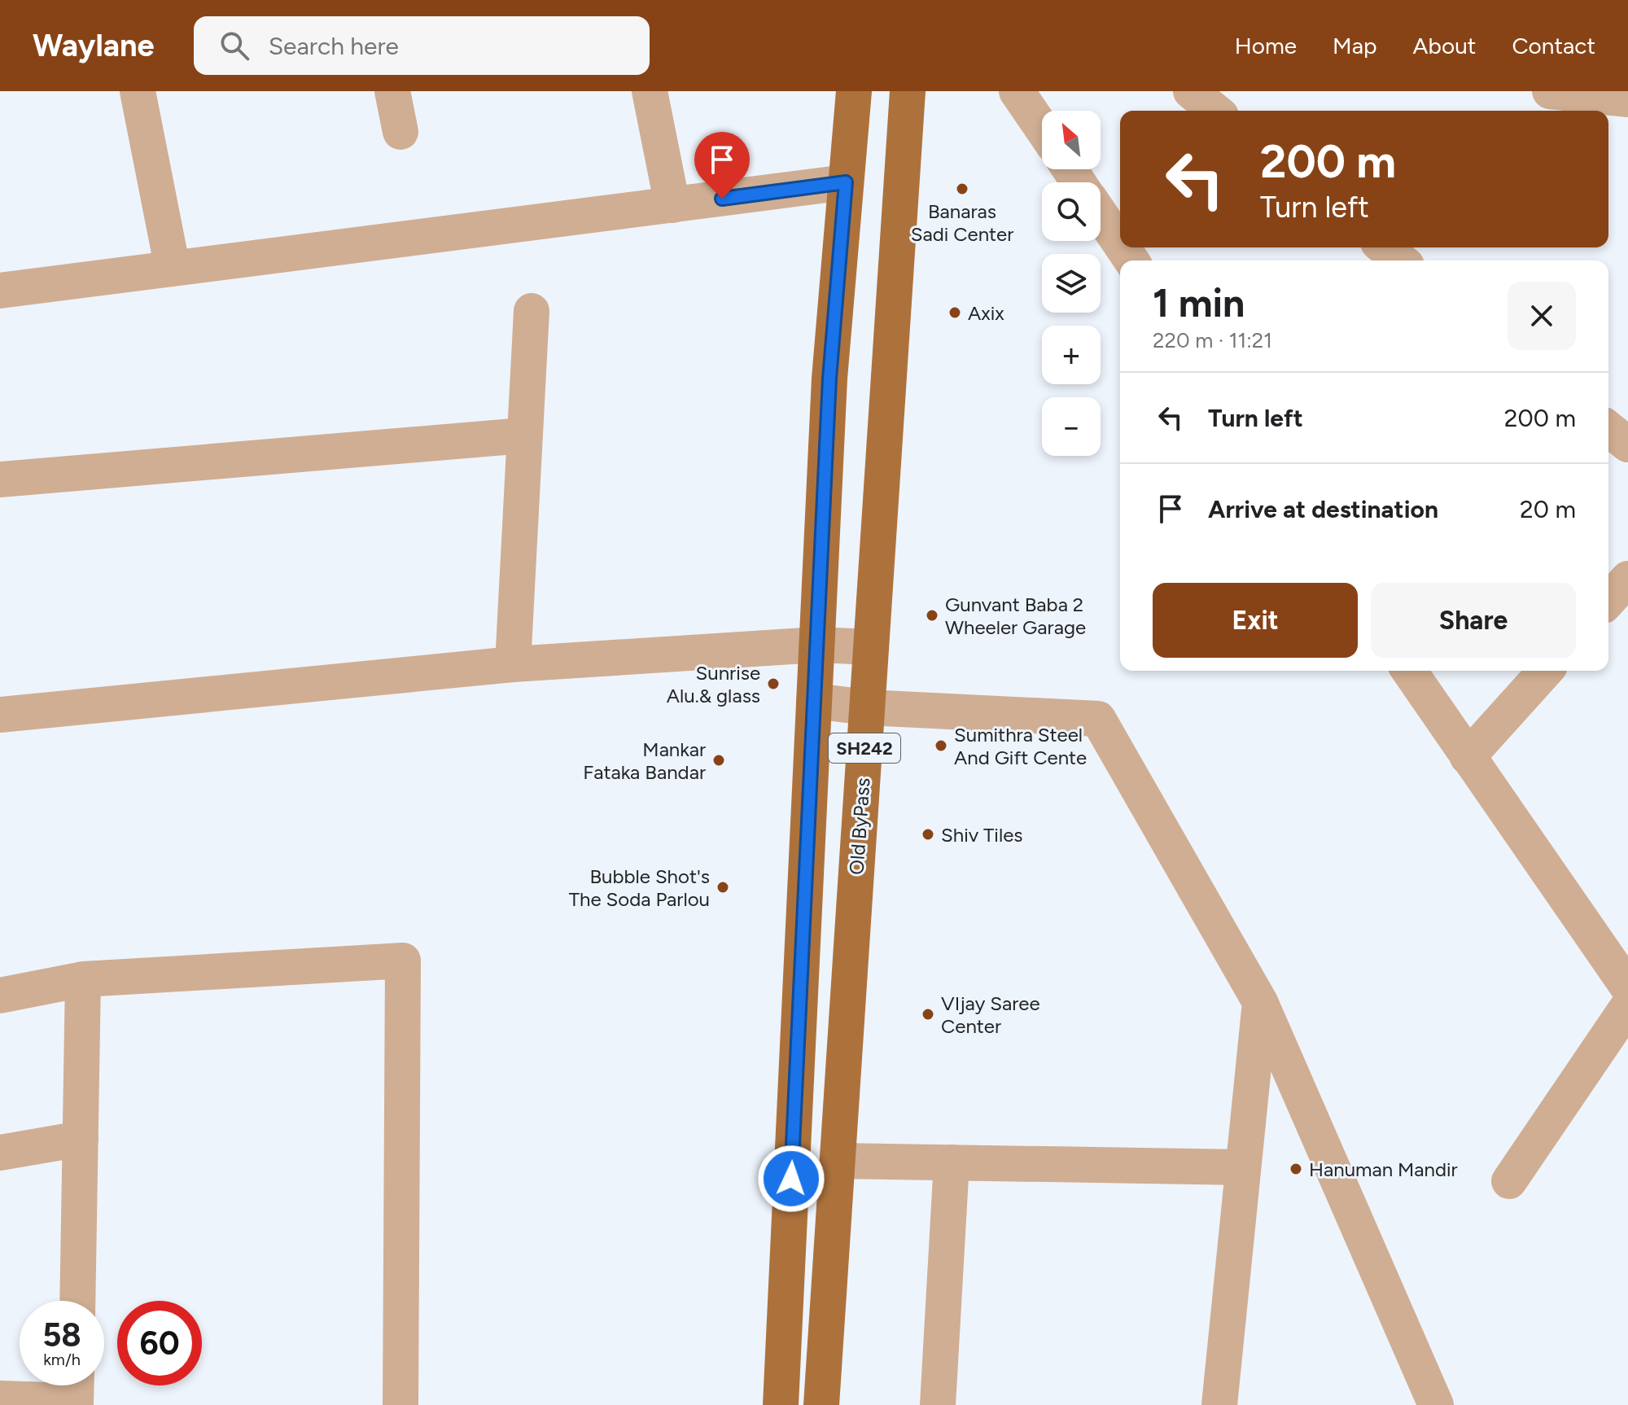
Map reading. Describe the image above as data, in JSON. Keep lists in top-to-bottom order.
{
  "streets": {
    "main road": ["SH242", "Old ByPass"]
  },
  "places": [
    "Banaras Sadi Center",
    "Axix",
    "Gunvant Baba 2 Wheeler Garage",
    "Sunrise Alu.& glass",
    "Sumithra Steel And Gift Cente",
    "Mankar Fataka Bandar",
    "Shiv Tiles",
    "Bubble Shot's The Soda Parlou",
    "VIjay Saree Center",
    "Hanuman Mandir"
  ],
  "north": "top left",
  "page": {
    "header": "Waylane",
    "search": "Search here",
    "nav": [
      "Home",
      "Map",
      "About",
      "Contact"
    ],
    "map_buttons": ["+", "−"],
    "turn": ["200 m", "Turn left"],
    "heading": ["1 min", "220 m · 11:21"],
    "list": [
      {
        "name": "Turn left",
        "value": "200 m"
      },
      {
        "name": "Arrive at destination",
        "value": "20 m"
      }
    ],
    "buttons": ["Exit", "Share"],
    "speed": "58 km/h",
    "limit": "60"
  }
}
